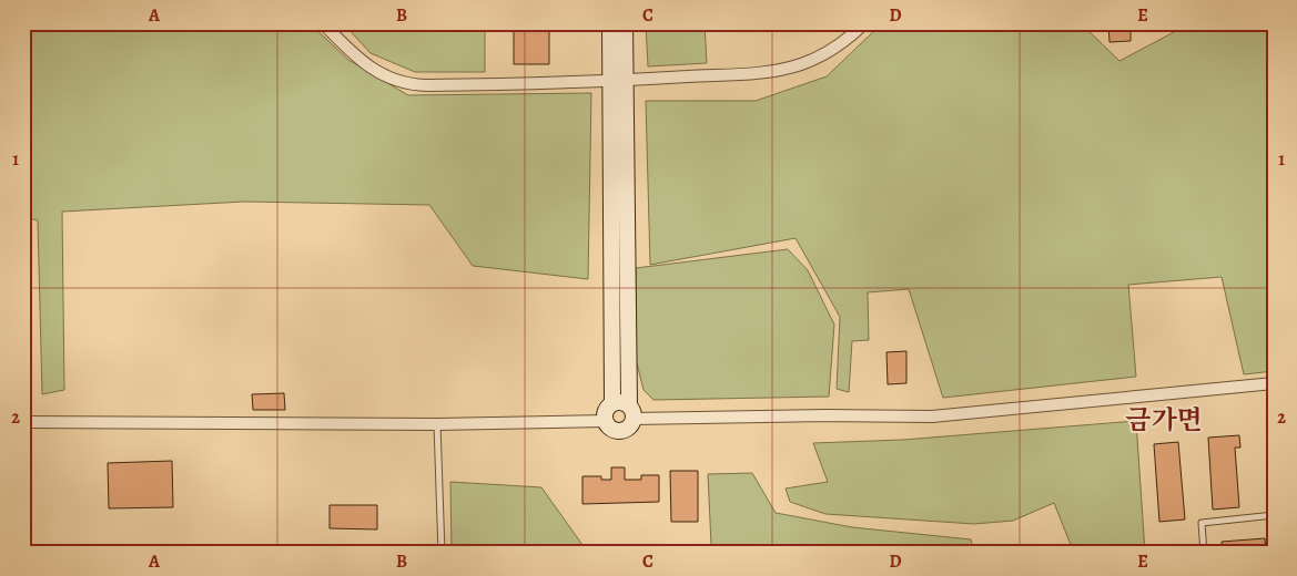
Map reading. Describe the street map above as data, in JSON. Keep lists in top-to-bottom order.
{
  "districts": ["금가면"],
  "grid": {
    "columns": [
      "A",
      "B",
      "C",
      "D",
      "E"
    ],
    "rows": ["1", "2"]
  }
}
